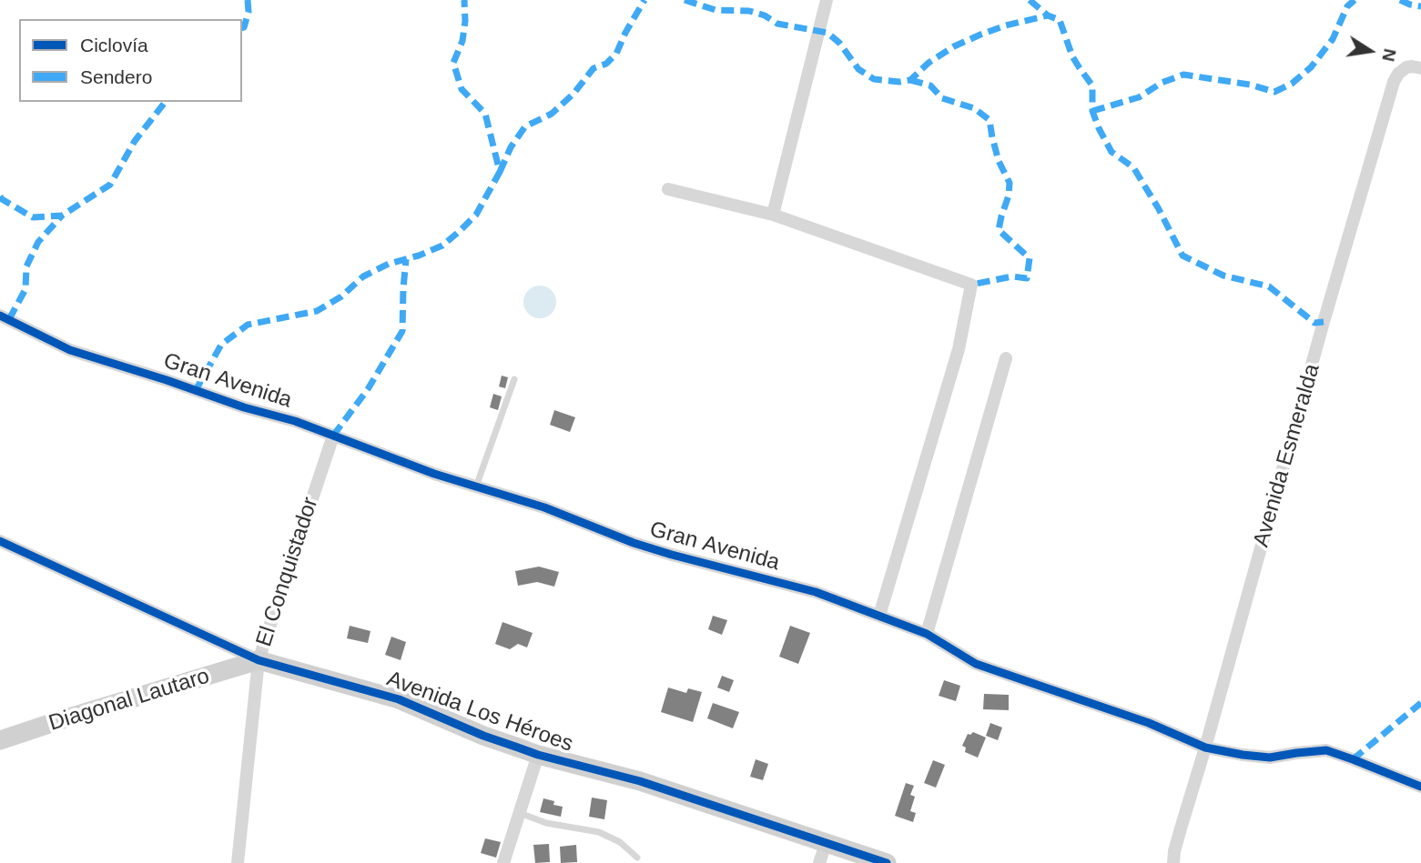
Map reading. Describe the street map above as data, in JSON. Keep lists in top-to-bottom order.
{
  "streets": {
    "street": [
      "Gran Avenida",
      "Avenida Esmeralda",
      "El Conquistador",
      "Diagonal Lautaro",
      "Avenida Los Héroes"
    ]
  },
  "crossings": [
    ["Gran Avenida", "Avenida Esmeralda"],
    ["Gran Avenida", "El Conquistador"],
    ["El Conquistador", "Diagonal Lautaro"],
    ["El Conquistador", "Avenida Los Héroes"],
    ["Diagonal Lautaro", "Avenida Los Héroes"]
  ],
  "legend": ["Ciclovía", "Sendero"],
  "north": "right"
}
